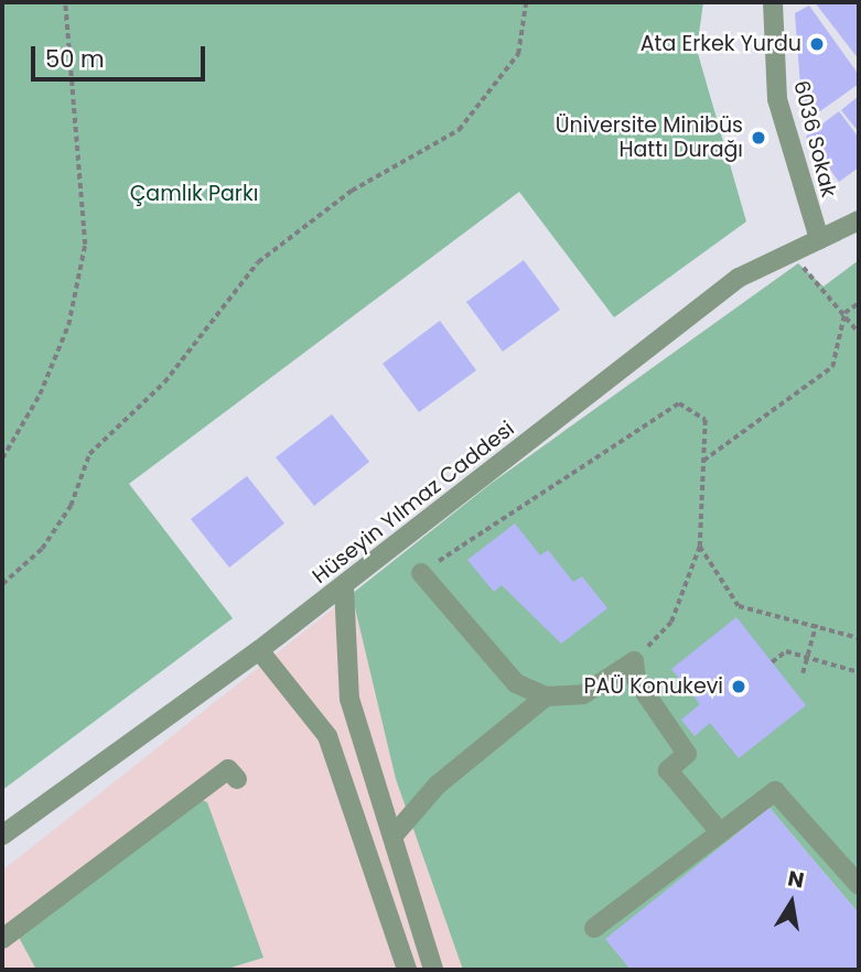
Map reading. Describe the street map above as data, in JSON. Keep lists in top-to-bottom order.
{
  "streets": {
    "street": ["6036 Sokak", "Hüseyin Yılmaz Caddesi"]
  },
  "crossings": [
    ["6036 Sokak", "Hüseyin Yılmaz Caddesi"]
  ],
  "parks": ["Çamlık Parkı"],
  "places": ["Ata Erkek Yurdu", "Üniversite Minibüs Hattı Durağı", "PAÜ Konukevi"],
  "scale_bar": "50 m",
  "north": "top"
}
